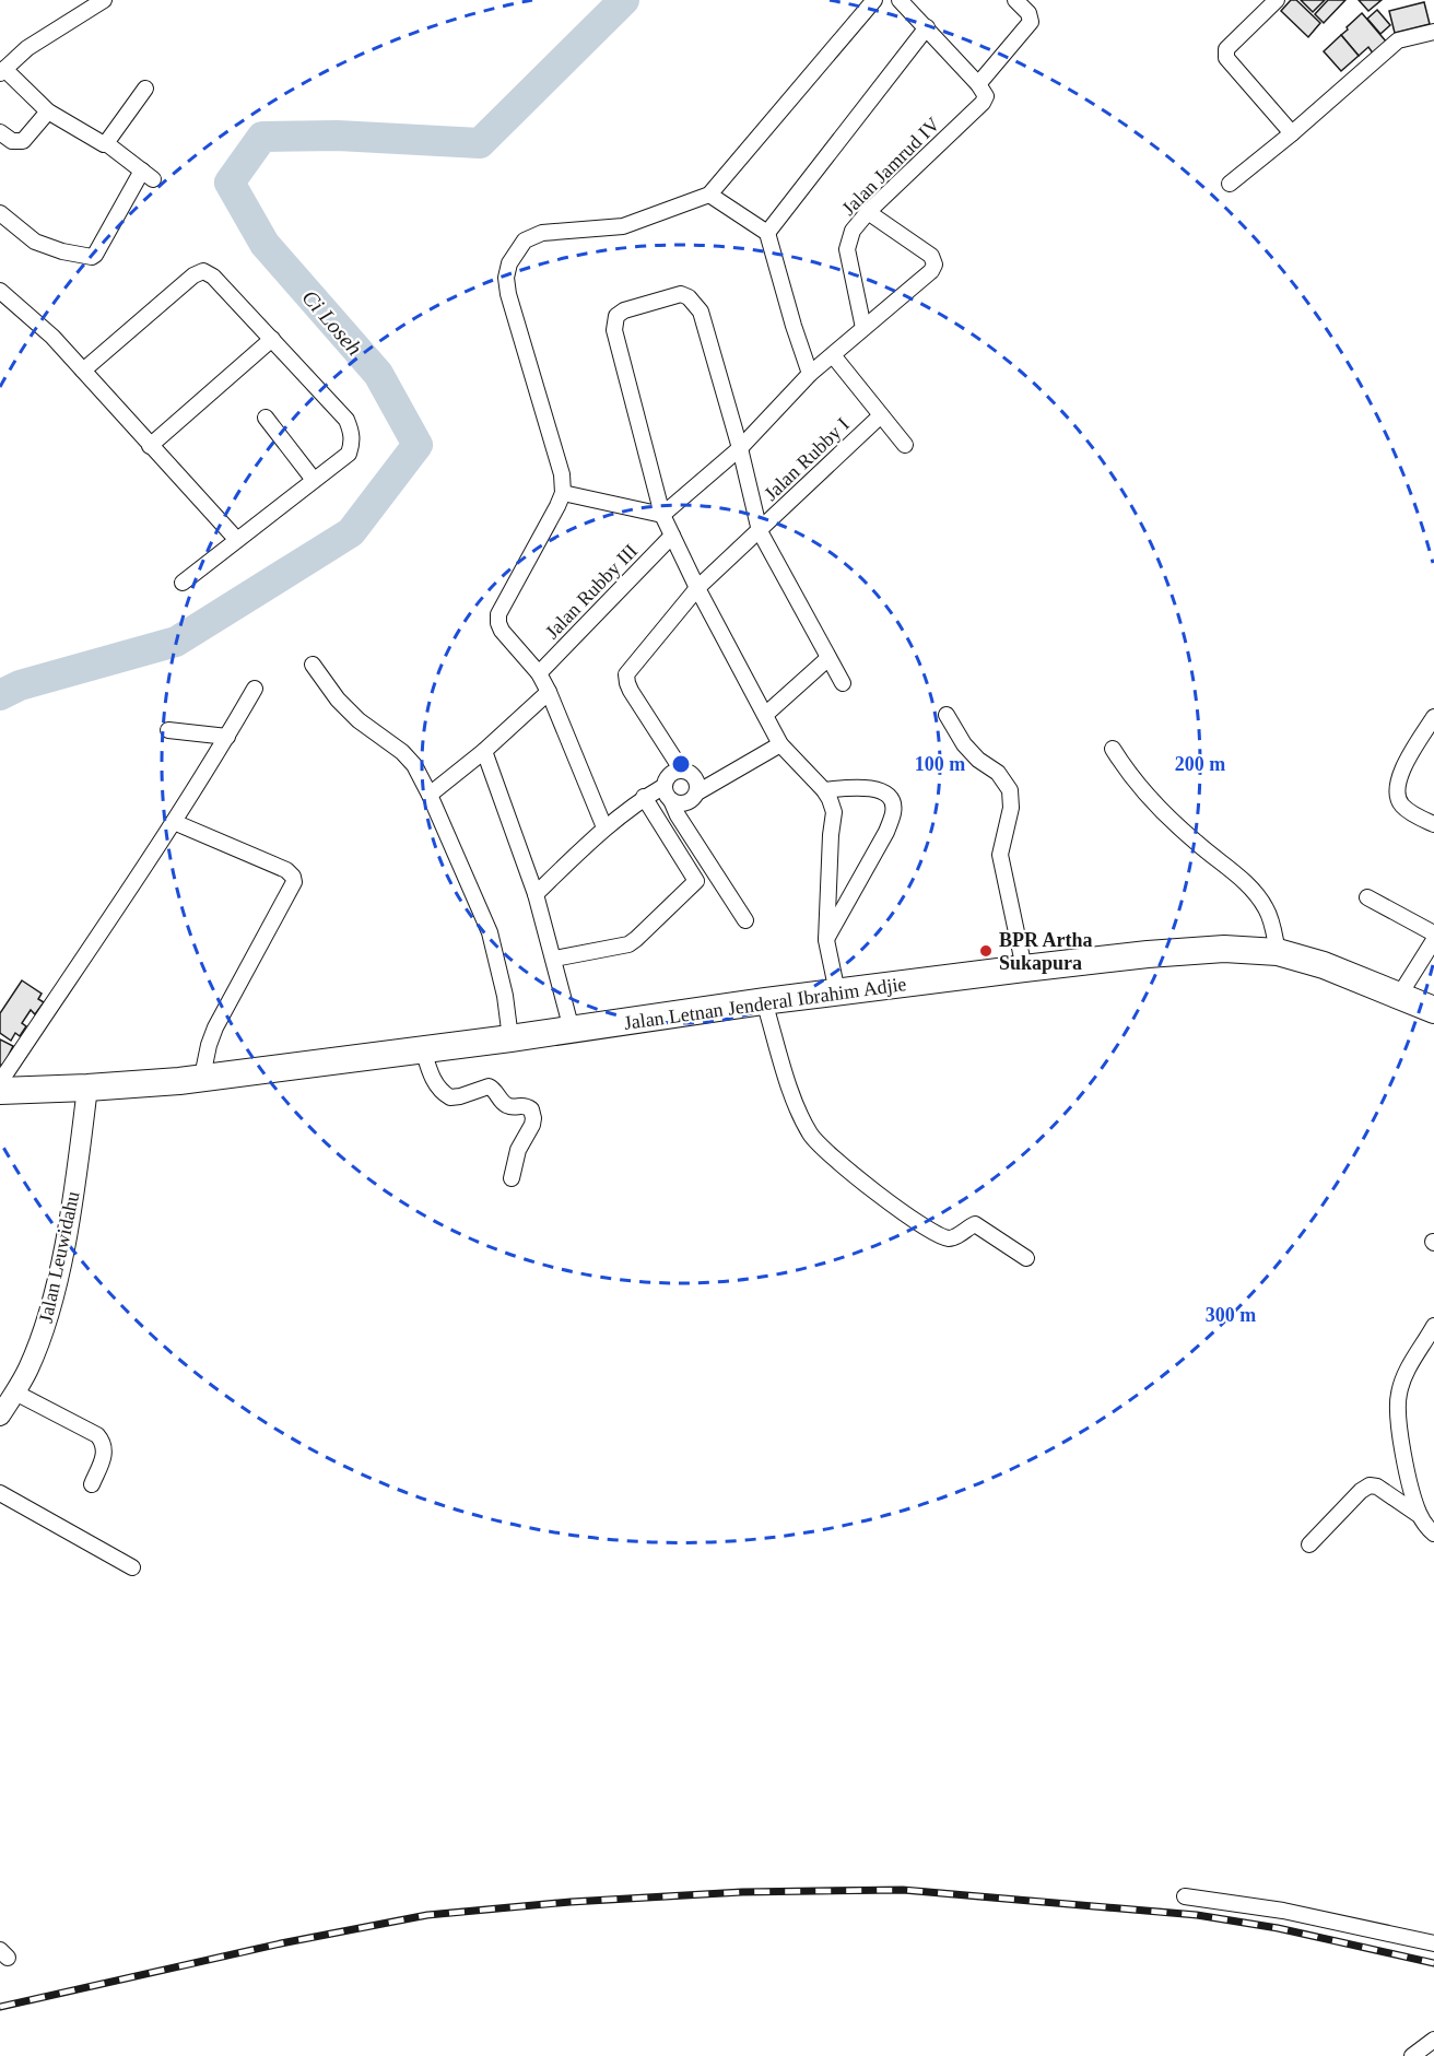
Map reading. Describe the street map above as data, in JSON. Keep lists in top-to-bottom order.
{
  "streets": {
    "highway": ["Jalan Letnan Jenderal Ibrahim Adjie"],
    "street": [
      "Jalan Jamrud IV",
      "Jalan Rubby I",
      "Jalan Rubby III",
      "Jalan Leuwidahu"
    ]
  },
  "crossings": [
    ["Jalan Letnan Jenderal Ibrahim Adjie", "Jalan Leuwidahu"]
  ],
  "water": ["Ci Loseh"],
  "places": ["BPR Artha Sukapura"],
  "rings": ["100 m", "200 m", "300 m"]
}
